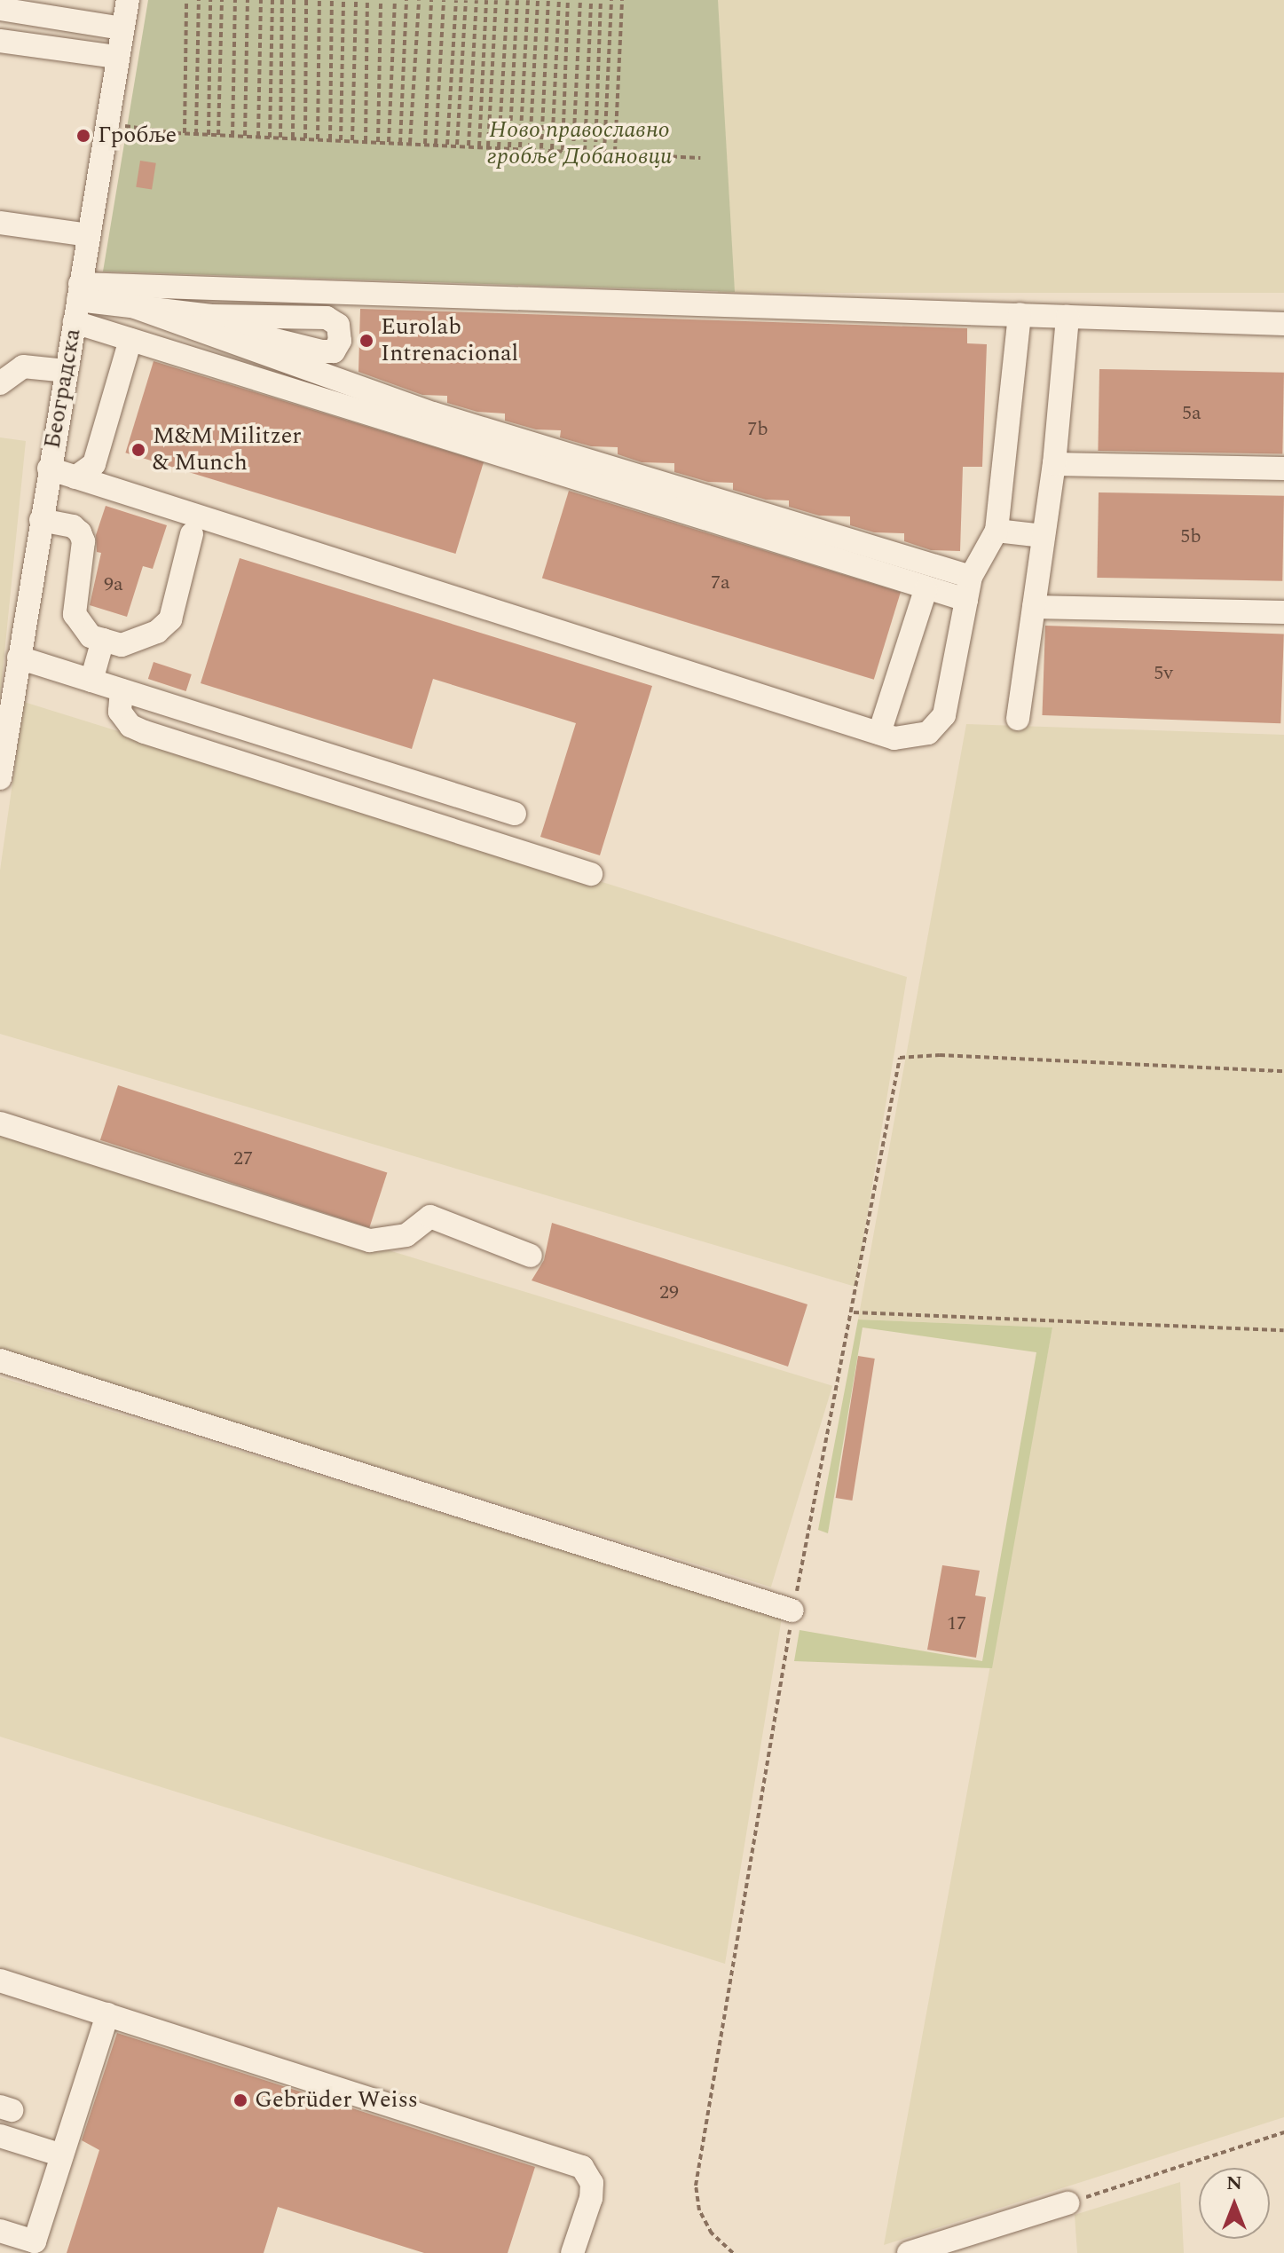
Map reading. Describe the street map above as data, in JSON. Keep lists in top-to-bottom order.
{
  "streets": {
    "street": ["Београдска"]
  },
  "parks": ["Ново православно гробље Добановци"],
  "places": [
    "Гробље",
    "Eurolab Intrenacional",
    "M&M Militzer & Munch",
    "Gebrüder Weiss"
  ],
  "house_numbers": [
    "5a",
    "7b",
    "5b",
    "7a",
    "9a",
    "5v",
    "27",
    "29",
    "17"
  ],
  "north": "top"
}
